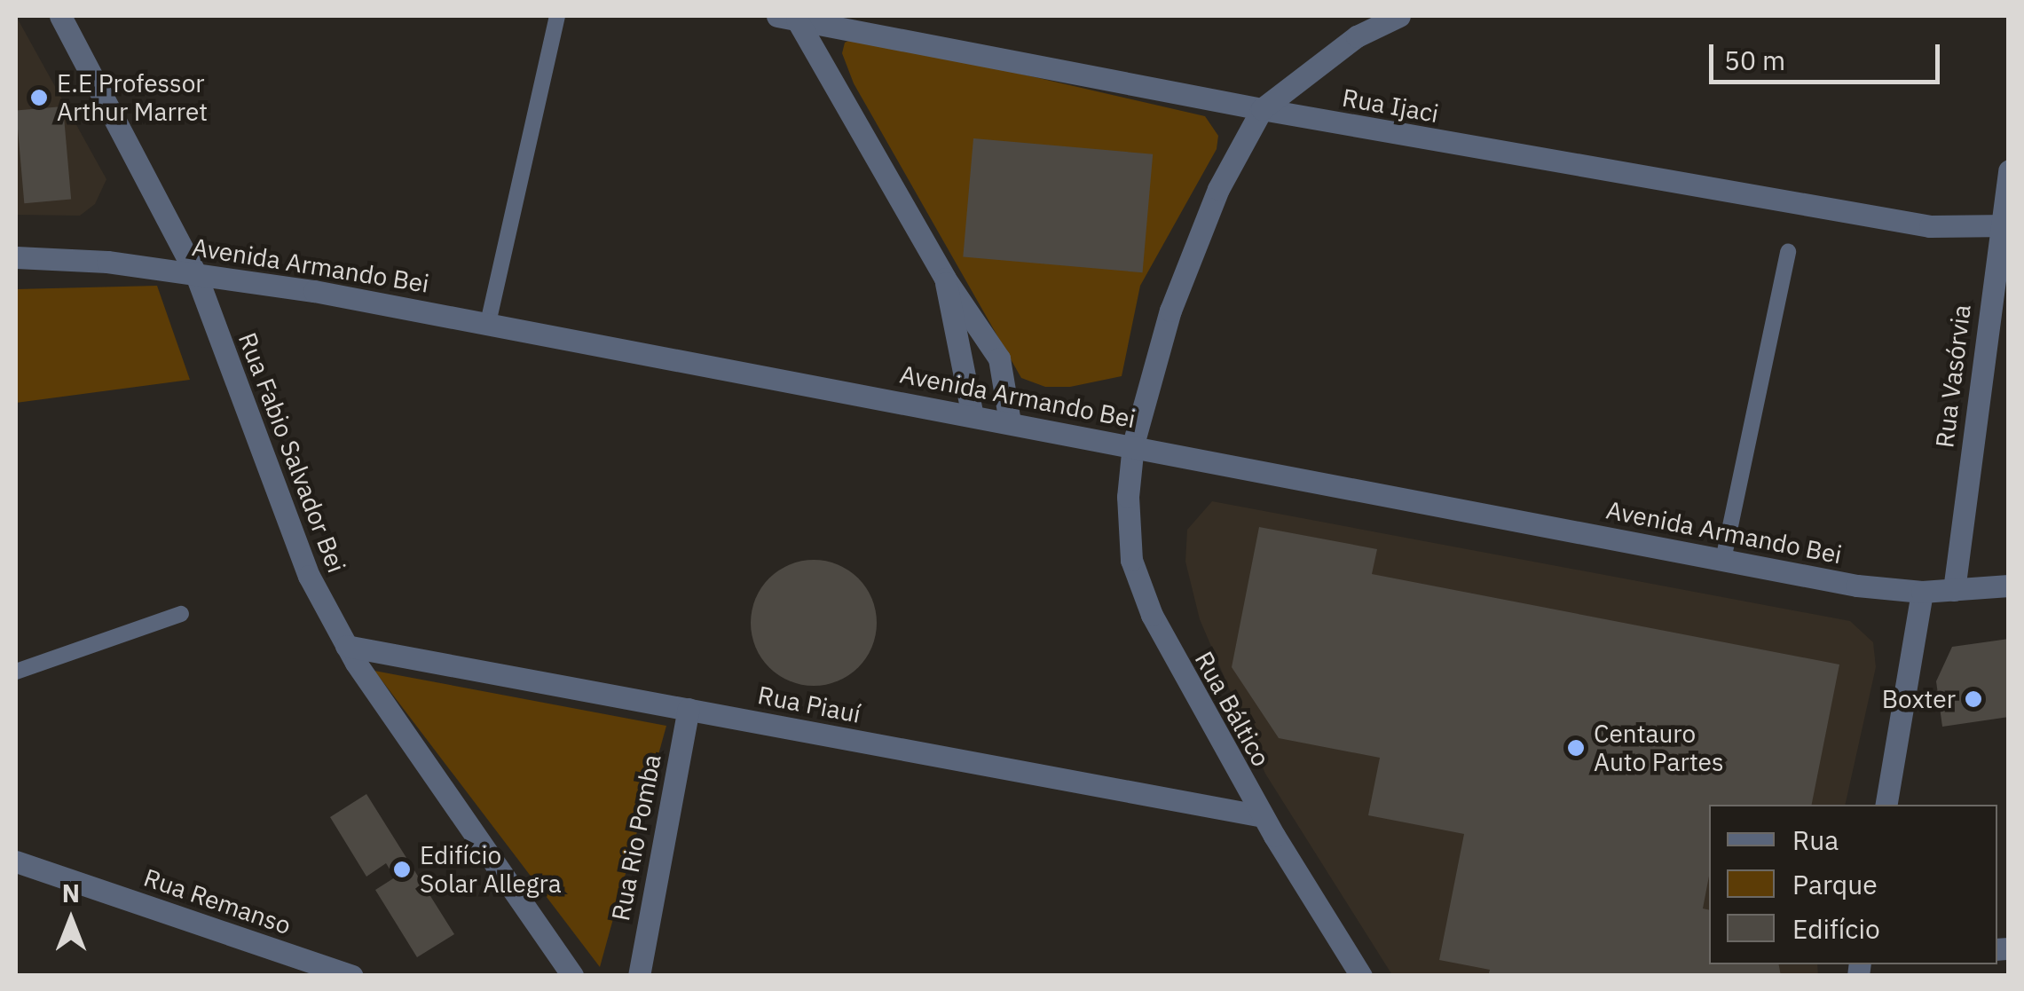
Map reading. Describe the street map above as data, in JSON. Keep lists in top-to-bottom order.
{
  "streets": {
    "street": [
      "Rua Ijaci",
      "Avenida Armando Bei",
      "Rua Vasórvia",
      "Rua Fabio Salvador Bei",
      "Rua Piauí",
      "Rua Báltico",
      "Rua Rio Pomba",
      "Rua Remanso"
    ]
  },
  "crossings": [
    ["Rua Ijaci", "Rua Vasórvia"],
    ["Rua Ijaci", "Rua Báltico"],
    ["Avenida Armando Bei", "Rua Vasórvia"],
    ["Avenida Armando Bei", "Rua Fabio Salvador Bei"],
    ["Avenida Armando Bei", "Rua Báltico"],
    ["Rua Fabio Salvador Bei", "Rua Piauí"],
    ["Rua Piauí", "Rua Báltico"],
    ["Rua Piauí", "Rua Rio Pomba"]
  ],
  "places": [
    "E.E Professor Arthur Marret",
    "Boxter",
    "Centauro Auto Partes",
    "Edifício Solar Allegra"
  ],
  "legend": ["Rua", "Parque", "Edifício"],
  "scale_bar": "50 m",
  "north": "top"
}
